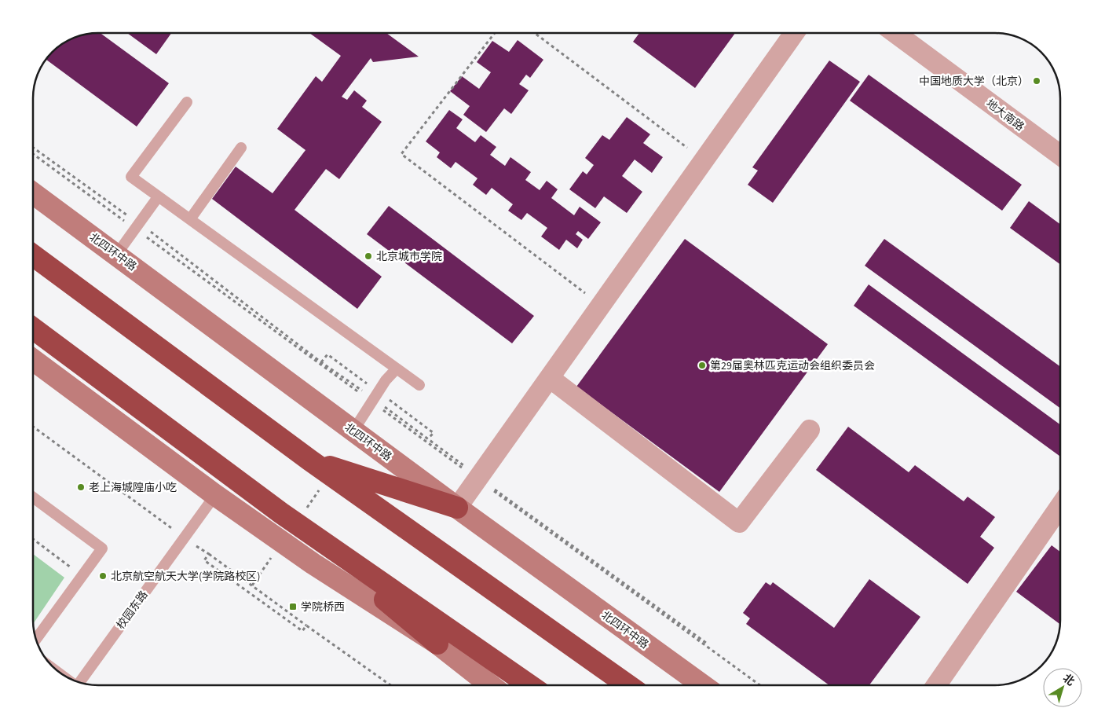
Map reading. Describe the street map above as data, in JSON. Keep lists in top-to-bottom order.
{
  "streets": {
    "street": ["地大南路", "北四环中路"],
    "lane": ["校园东路"]
  },
  "places": {
    "other": [
      "中国地质大学（北京）",
      "北京城市学院",
      "第29届奥林匹克运动会组织委员会",
      "老上海城隍庙小吃",
      "北京航空航天大学(学院路校区)"
    ],
    "transit": ["学院桥西"]
  },
  "north": "top right"
}
